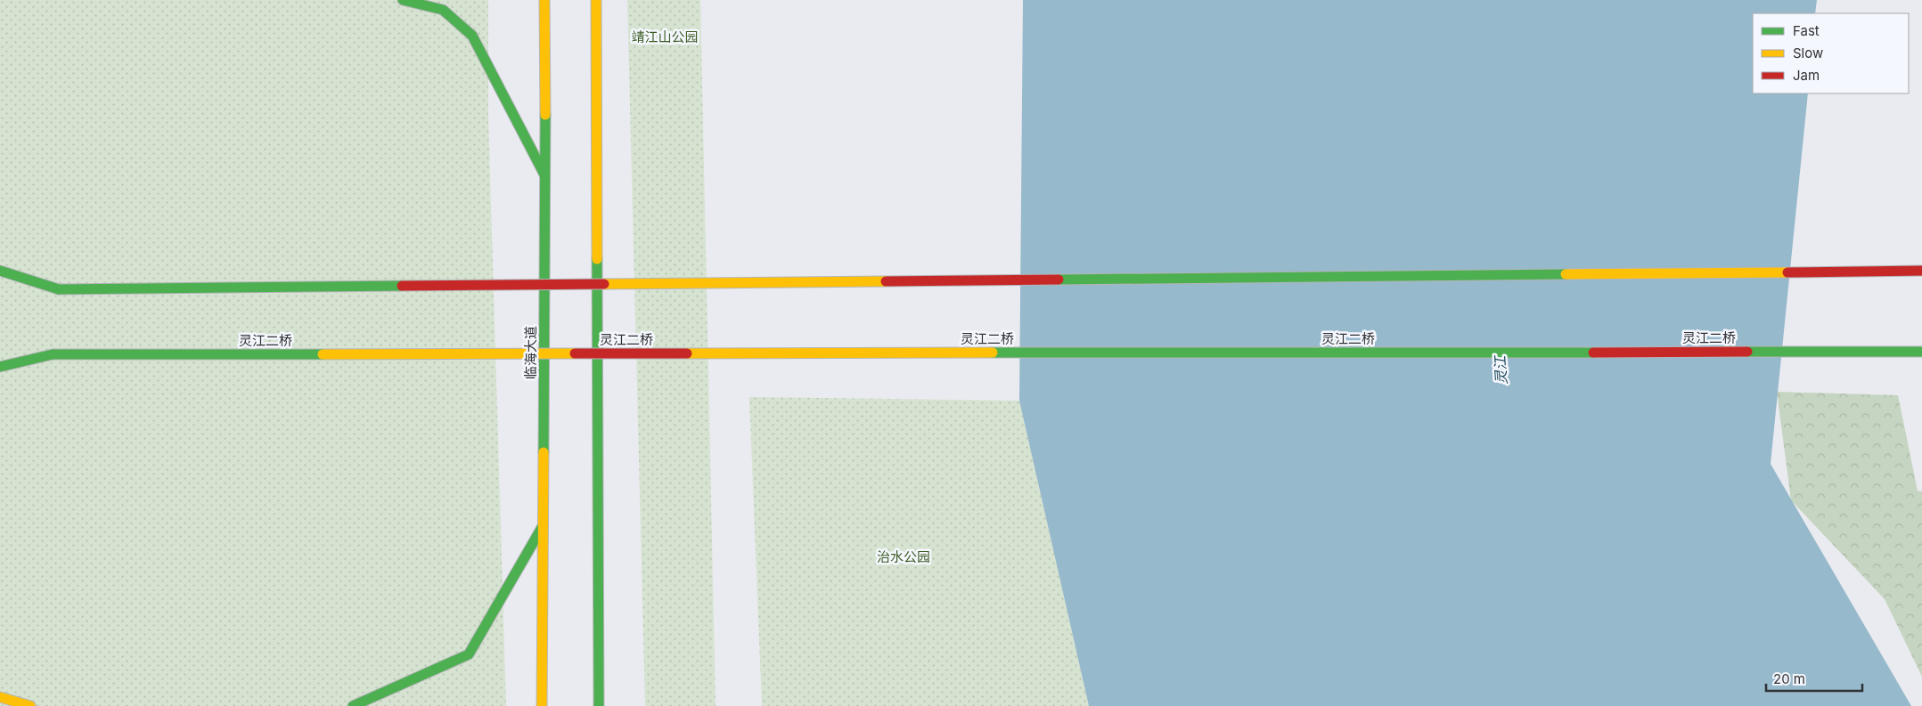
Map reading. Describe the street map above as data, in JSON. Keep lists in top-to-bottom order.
{
  "streets": {
    "main road": ["灵江二桥", "临海大道"]
  },
  "water": ["灵江"],
  "parks": ["靖江山公园", "治水公园"],
  "legend": ["Fast", "Slow", "Jam"],
  "scale_bar": "20 m"
}
